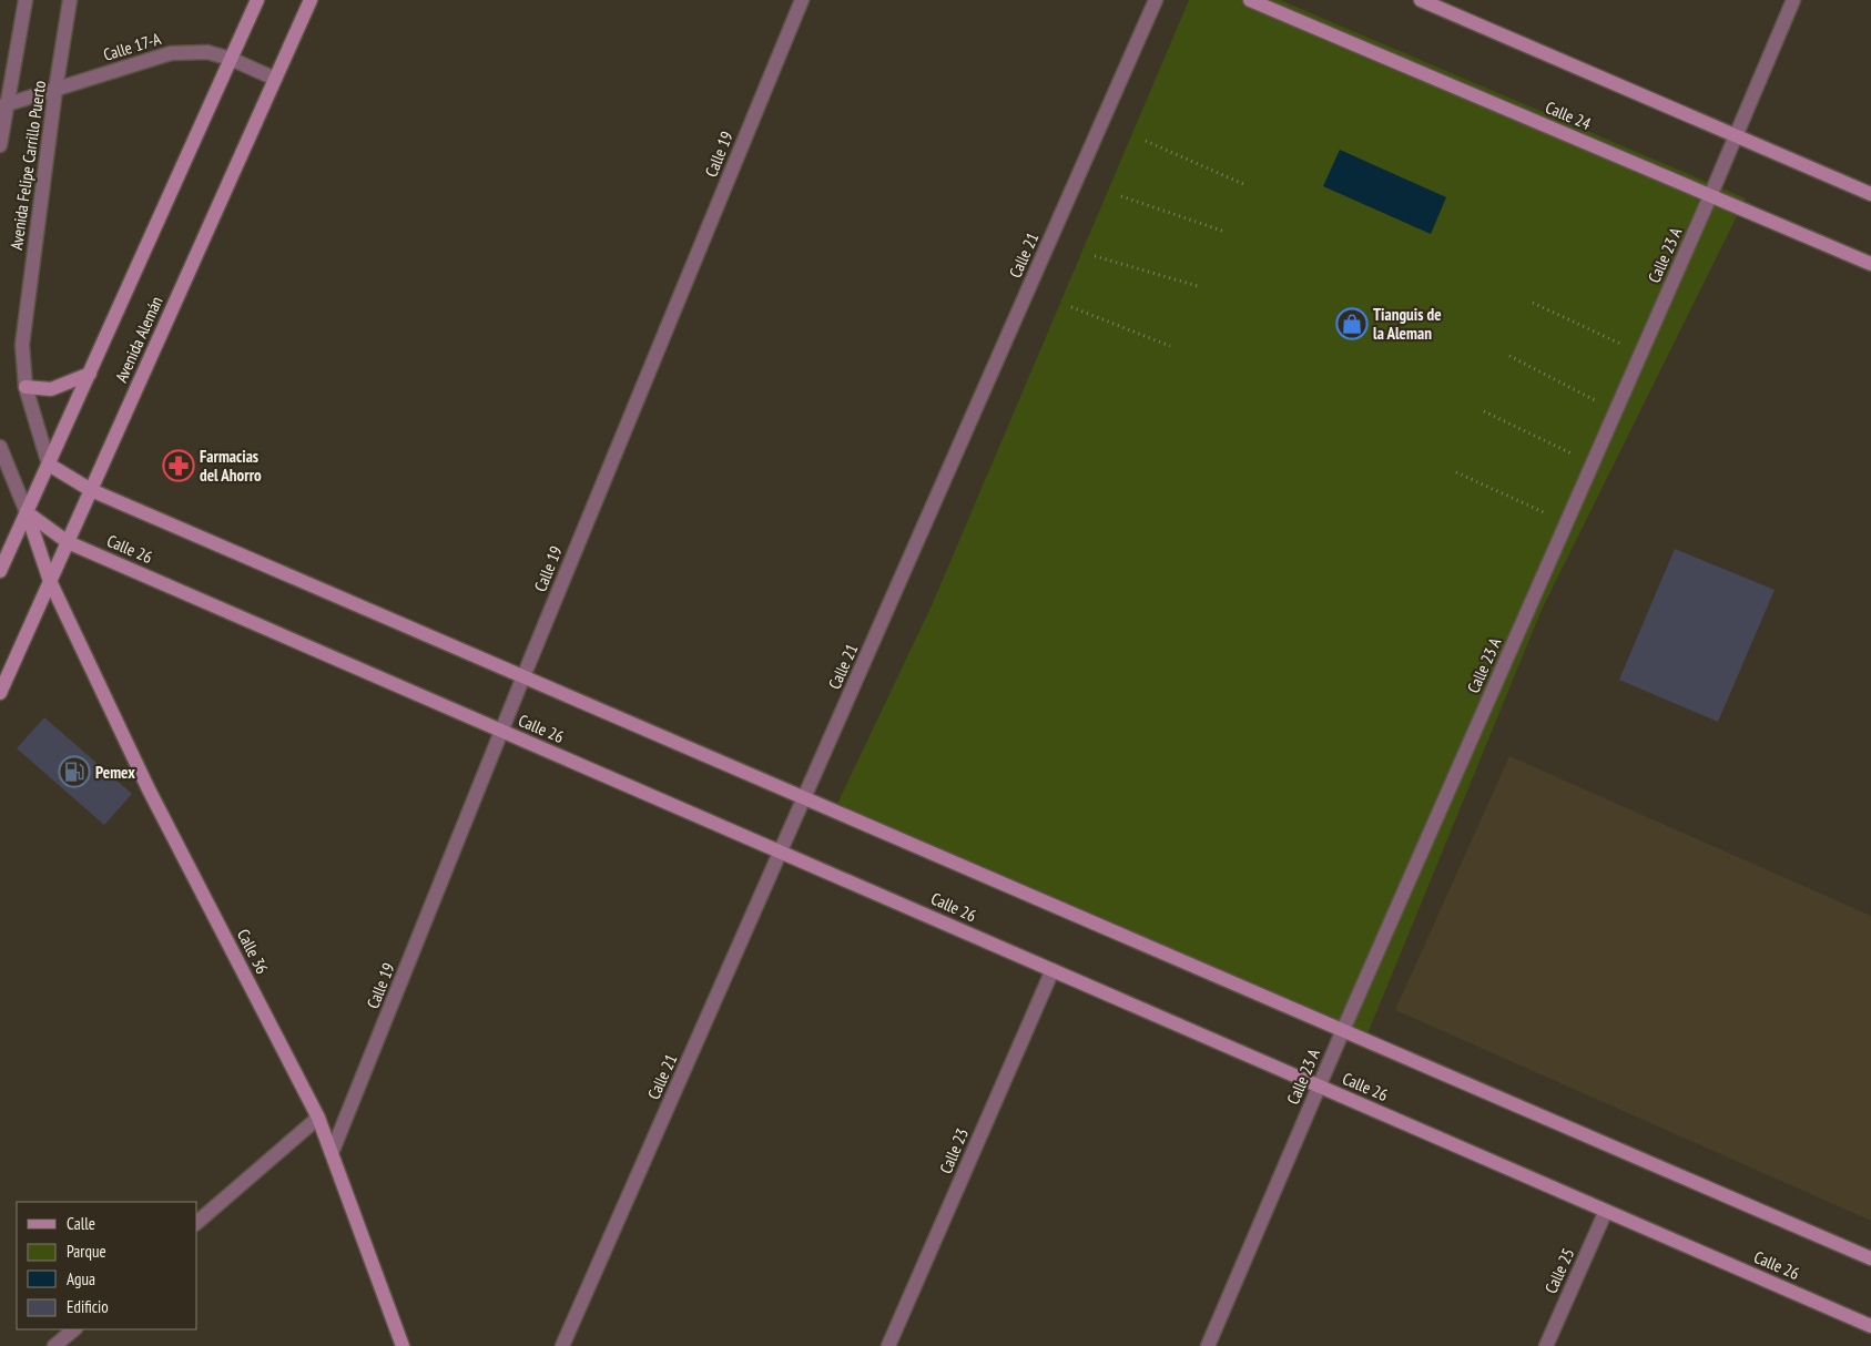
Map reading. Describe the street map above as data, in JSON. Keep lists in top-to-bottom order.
{
  "streets": {
    "street": [
      "Calle 17-A",
      "Calle 24",
      "Calle 19",
      "Avenida Felipe Carrillo Puerto",
      "Calle 21",
      "Calle 23 A",
      "Avenida Alemán",
      "Calle 26",
      "Calle 36",
      "Calle 23",
      "Calle 25"
    ]
  },
  "crossings": [
    ["Calle 17-A", "Avenida Felipe Carrillo Puerto"],
    ["Calle 17-A", "Avenida Alemán"],
    ["Calle 24", "Calle 23 A"],
    ["Calle 19", "Calle 26"],
    ["Calle 19", "Calle 36"],
    ["Avenida Felipe Carrillo Puerto", "Avenida Alemán"],
    ["Calle 21", "Calle 26"],
    ["Calle 23 A", "Calle 26"],
    ["Avenida Alemán", "Calle 26"],
    ["Avenida Alemán", "Calle 36"],
    ["Calle 26", "Calle 36"],
    ["Calle 26", "Calle 23"],
    ["Calle 26", "Calle 25"]
  ],
  "places": {
    "shop": ["Tianguis de la Aleman"],
    "pharmacy": ["Farmacias del Ahorro"],
    "fuel station": ["Pemex"]
  },
  "legend": [
    "Calle",
    "Parque",
    "Agua",
    "Edificio"
  ]
}
